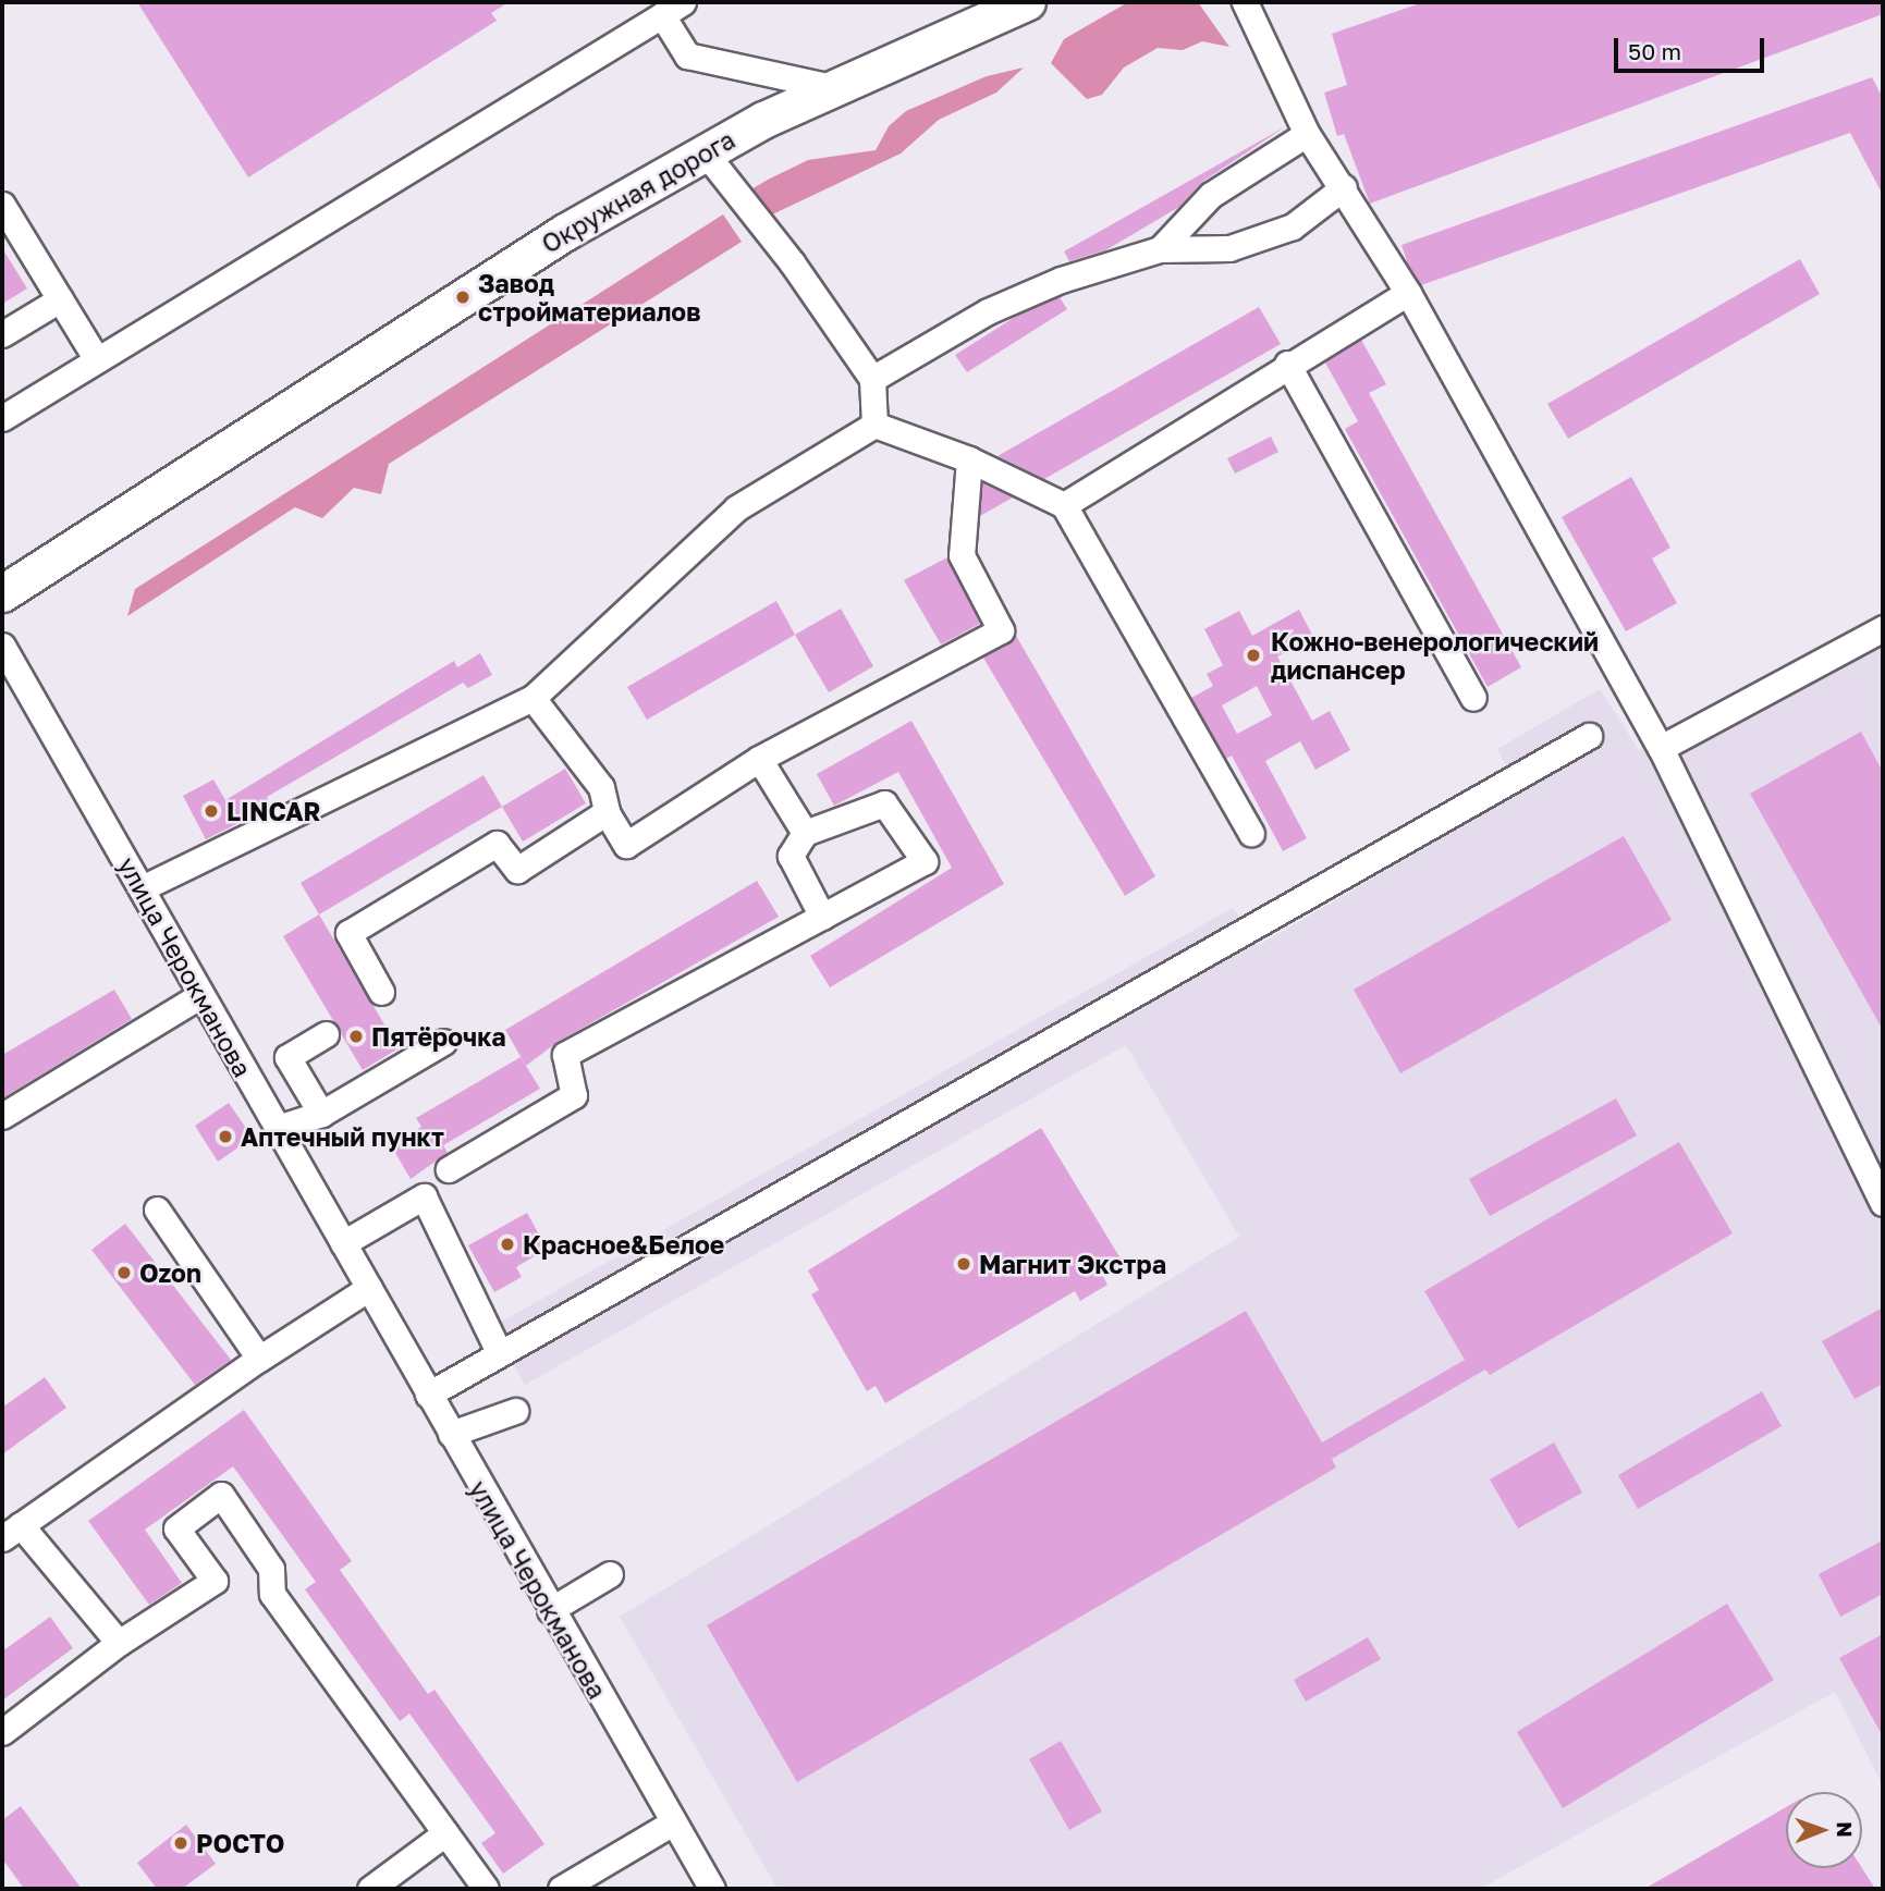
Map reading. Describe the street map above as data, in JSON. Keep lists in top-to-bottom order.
{
  "streets": {
    "highway": ["Окружная дорога"],
    "street": ["улица Черокманова"]
  },
  "places": [
    "Завод стройматериалов",
    "Кожно-венерологический диспансер",
    "LINCAR",
    "Пятёрочка",
    "Аптечный пункт",
    "Красное&Белое",
    "Магнит Экстра",
    "Ozon",
    "РОСТО"
  ],
  "scale_bar": "50 m",
  "north": "right"
}
